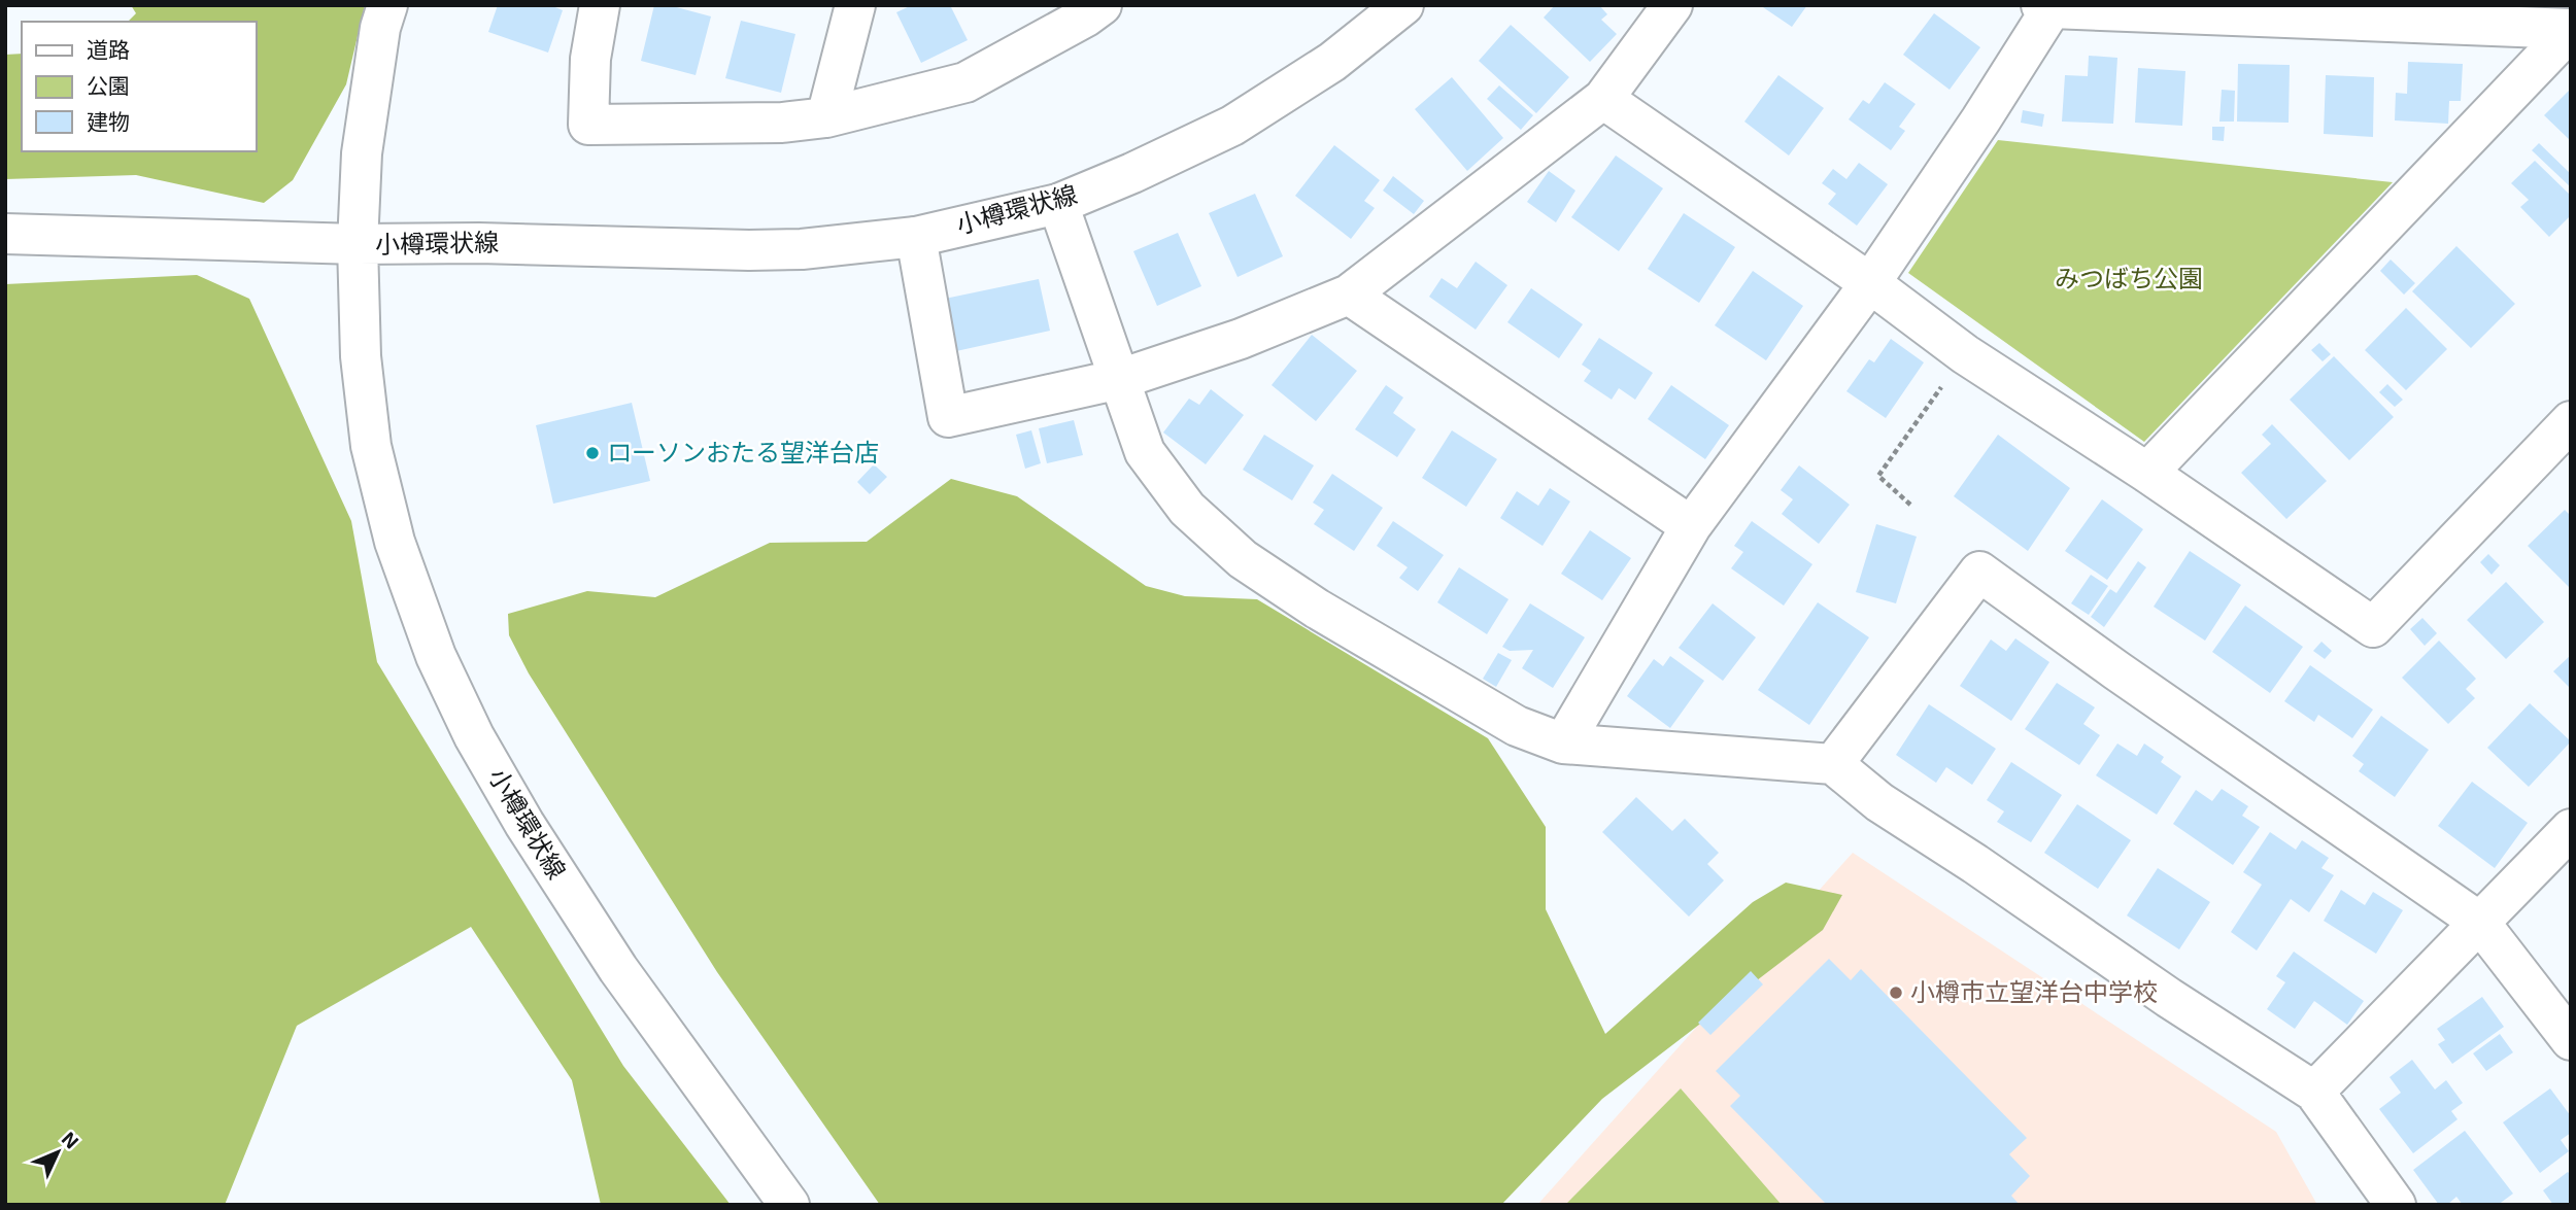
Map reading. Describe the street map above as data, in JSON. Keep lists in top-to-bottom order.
{
  "streets": {
    "street": ["小樽環状線"]
  },
  "parks": ["みつばち公園"],
  "places": ["ローソンおたる望洋台店", "小樽市立望洋台中学校"],
  "legend": ["道路", "公園", "建物"],
  "north": "top right"
}
